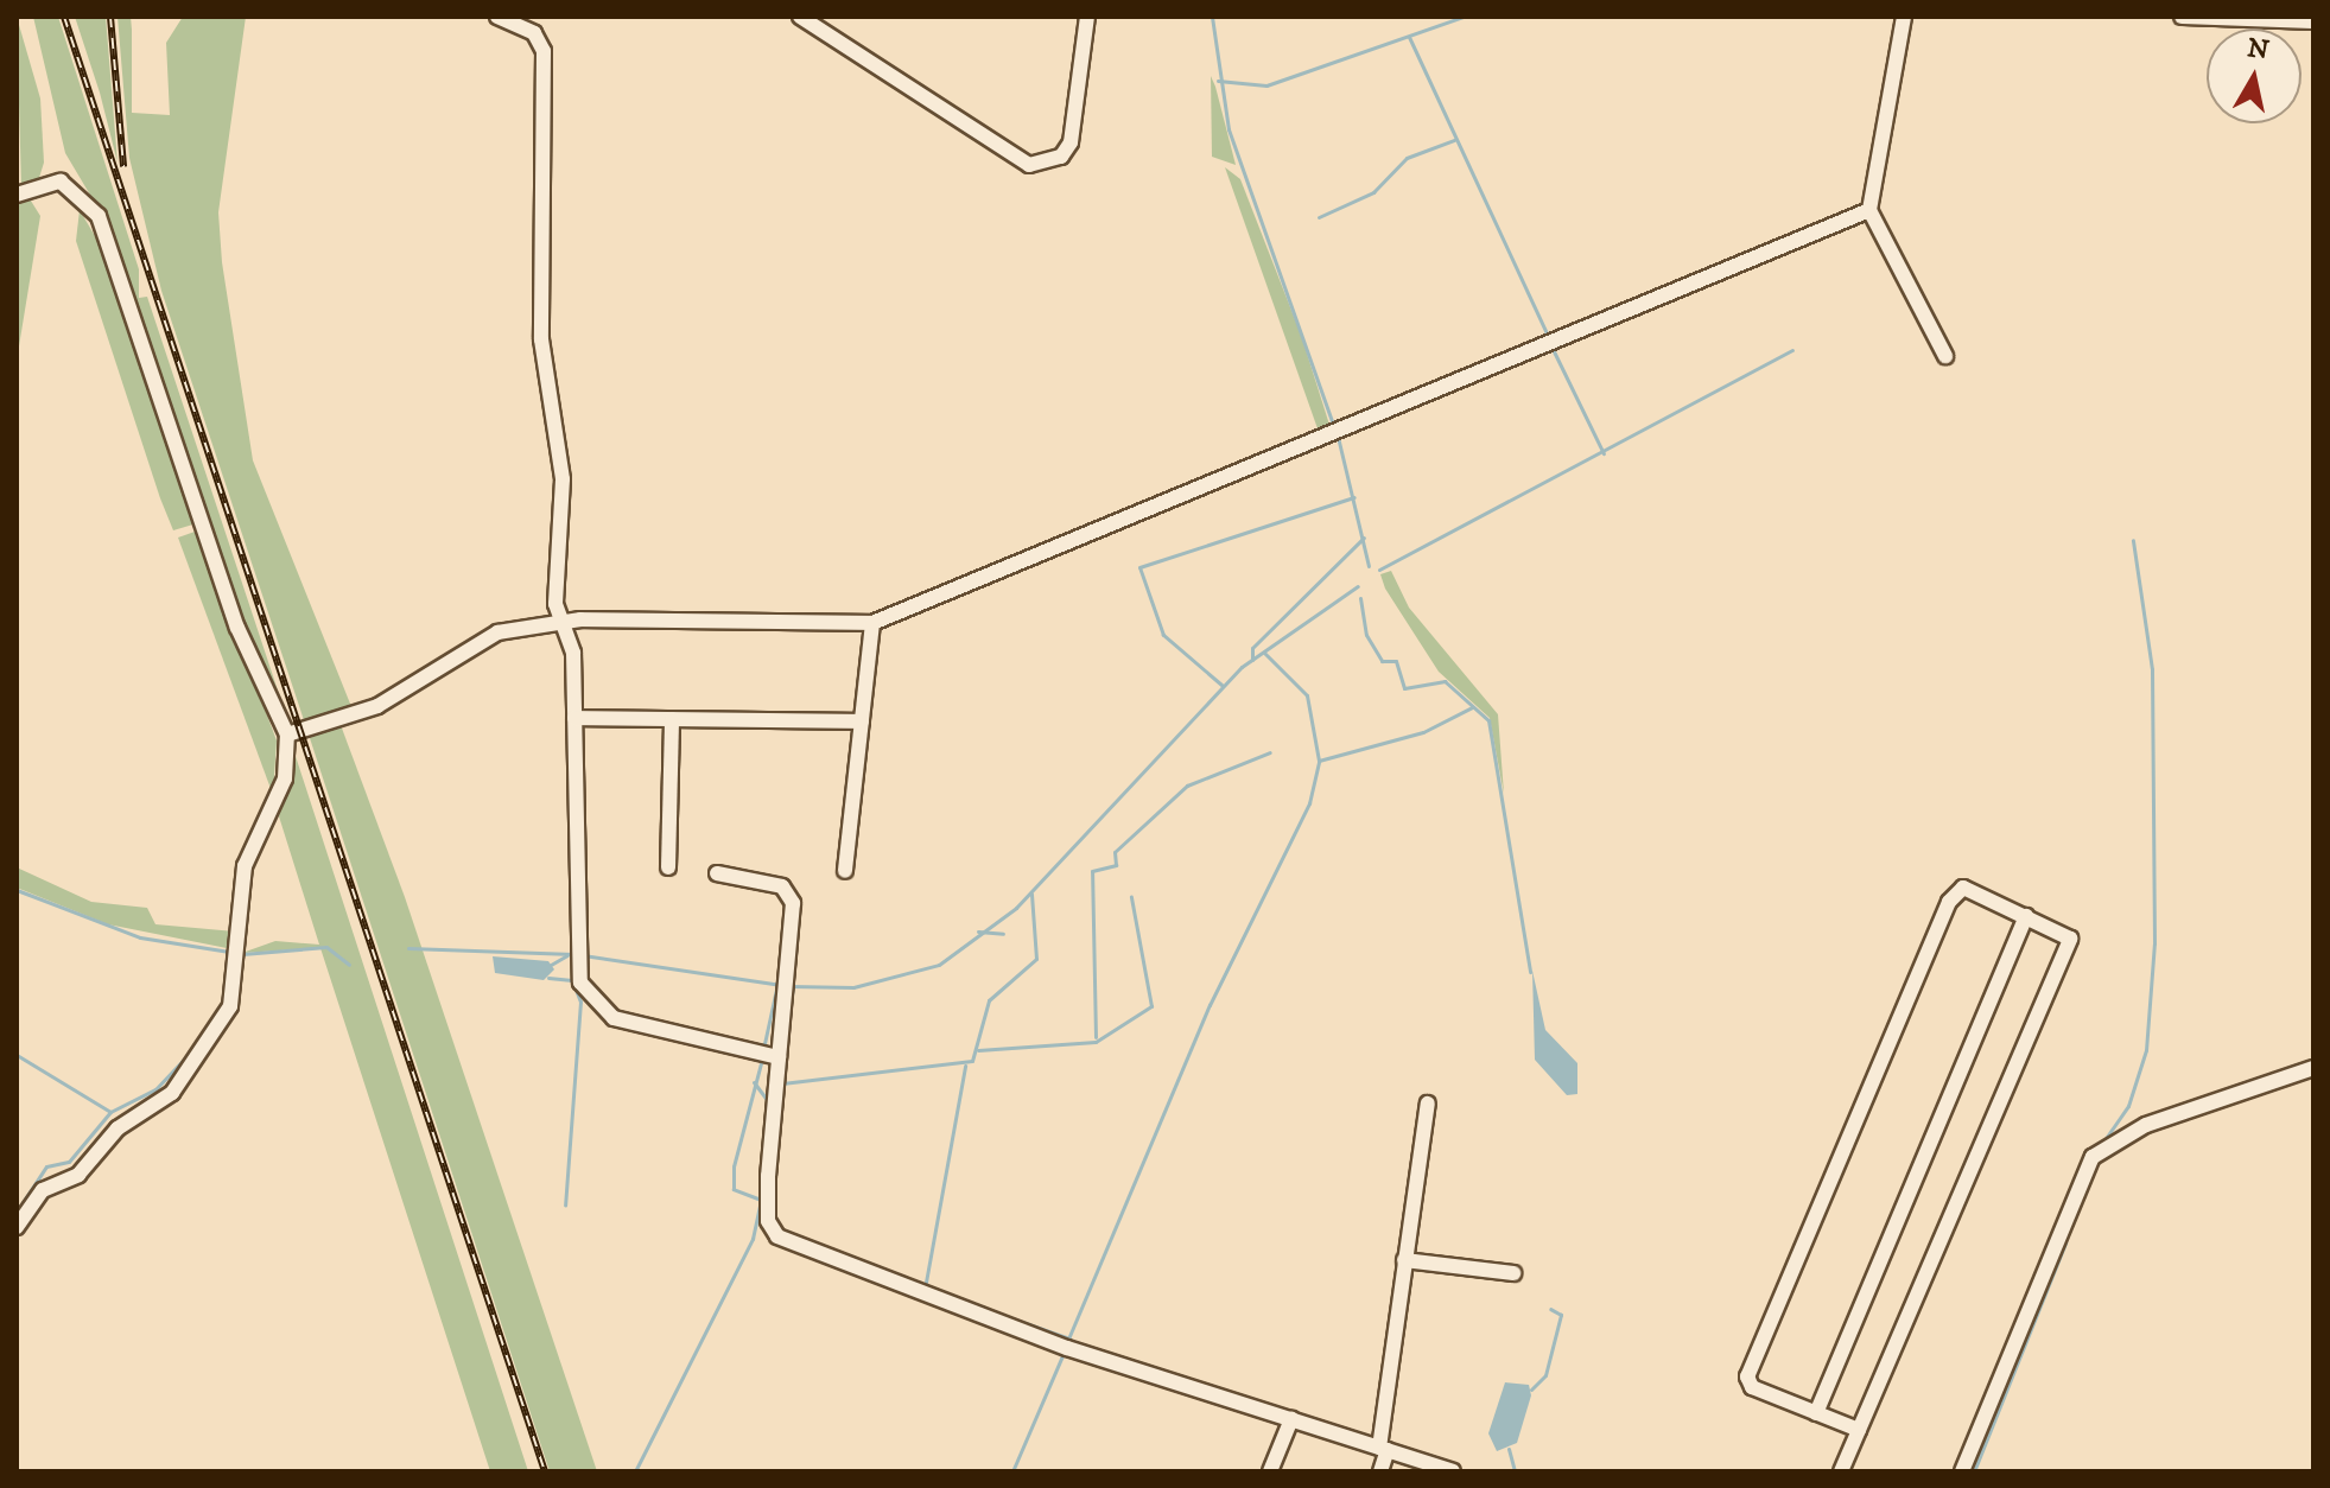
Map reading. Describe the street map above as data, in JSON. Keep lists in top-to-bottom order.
{
  "north": "top"
}
